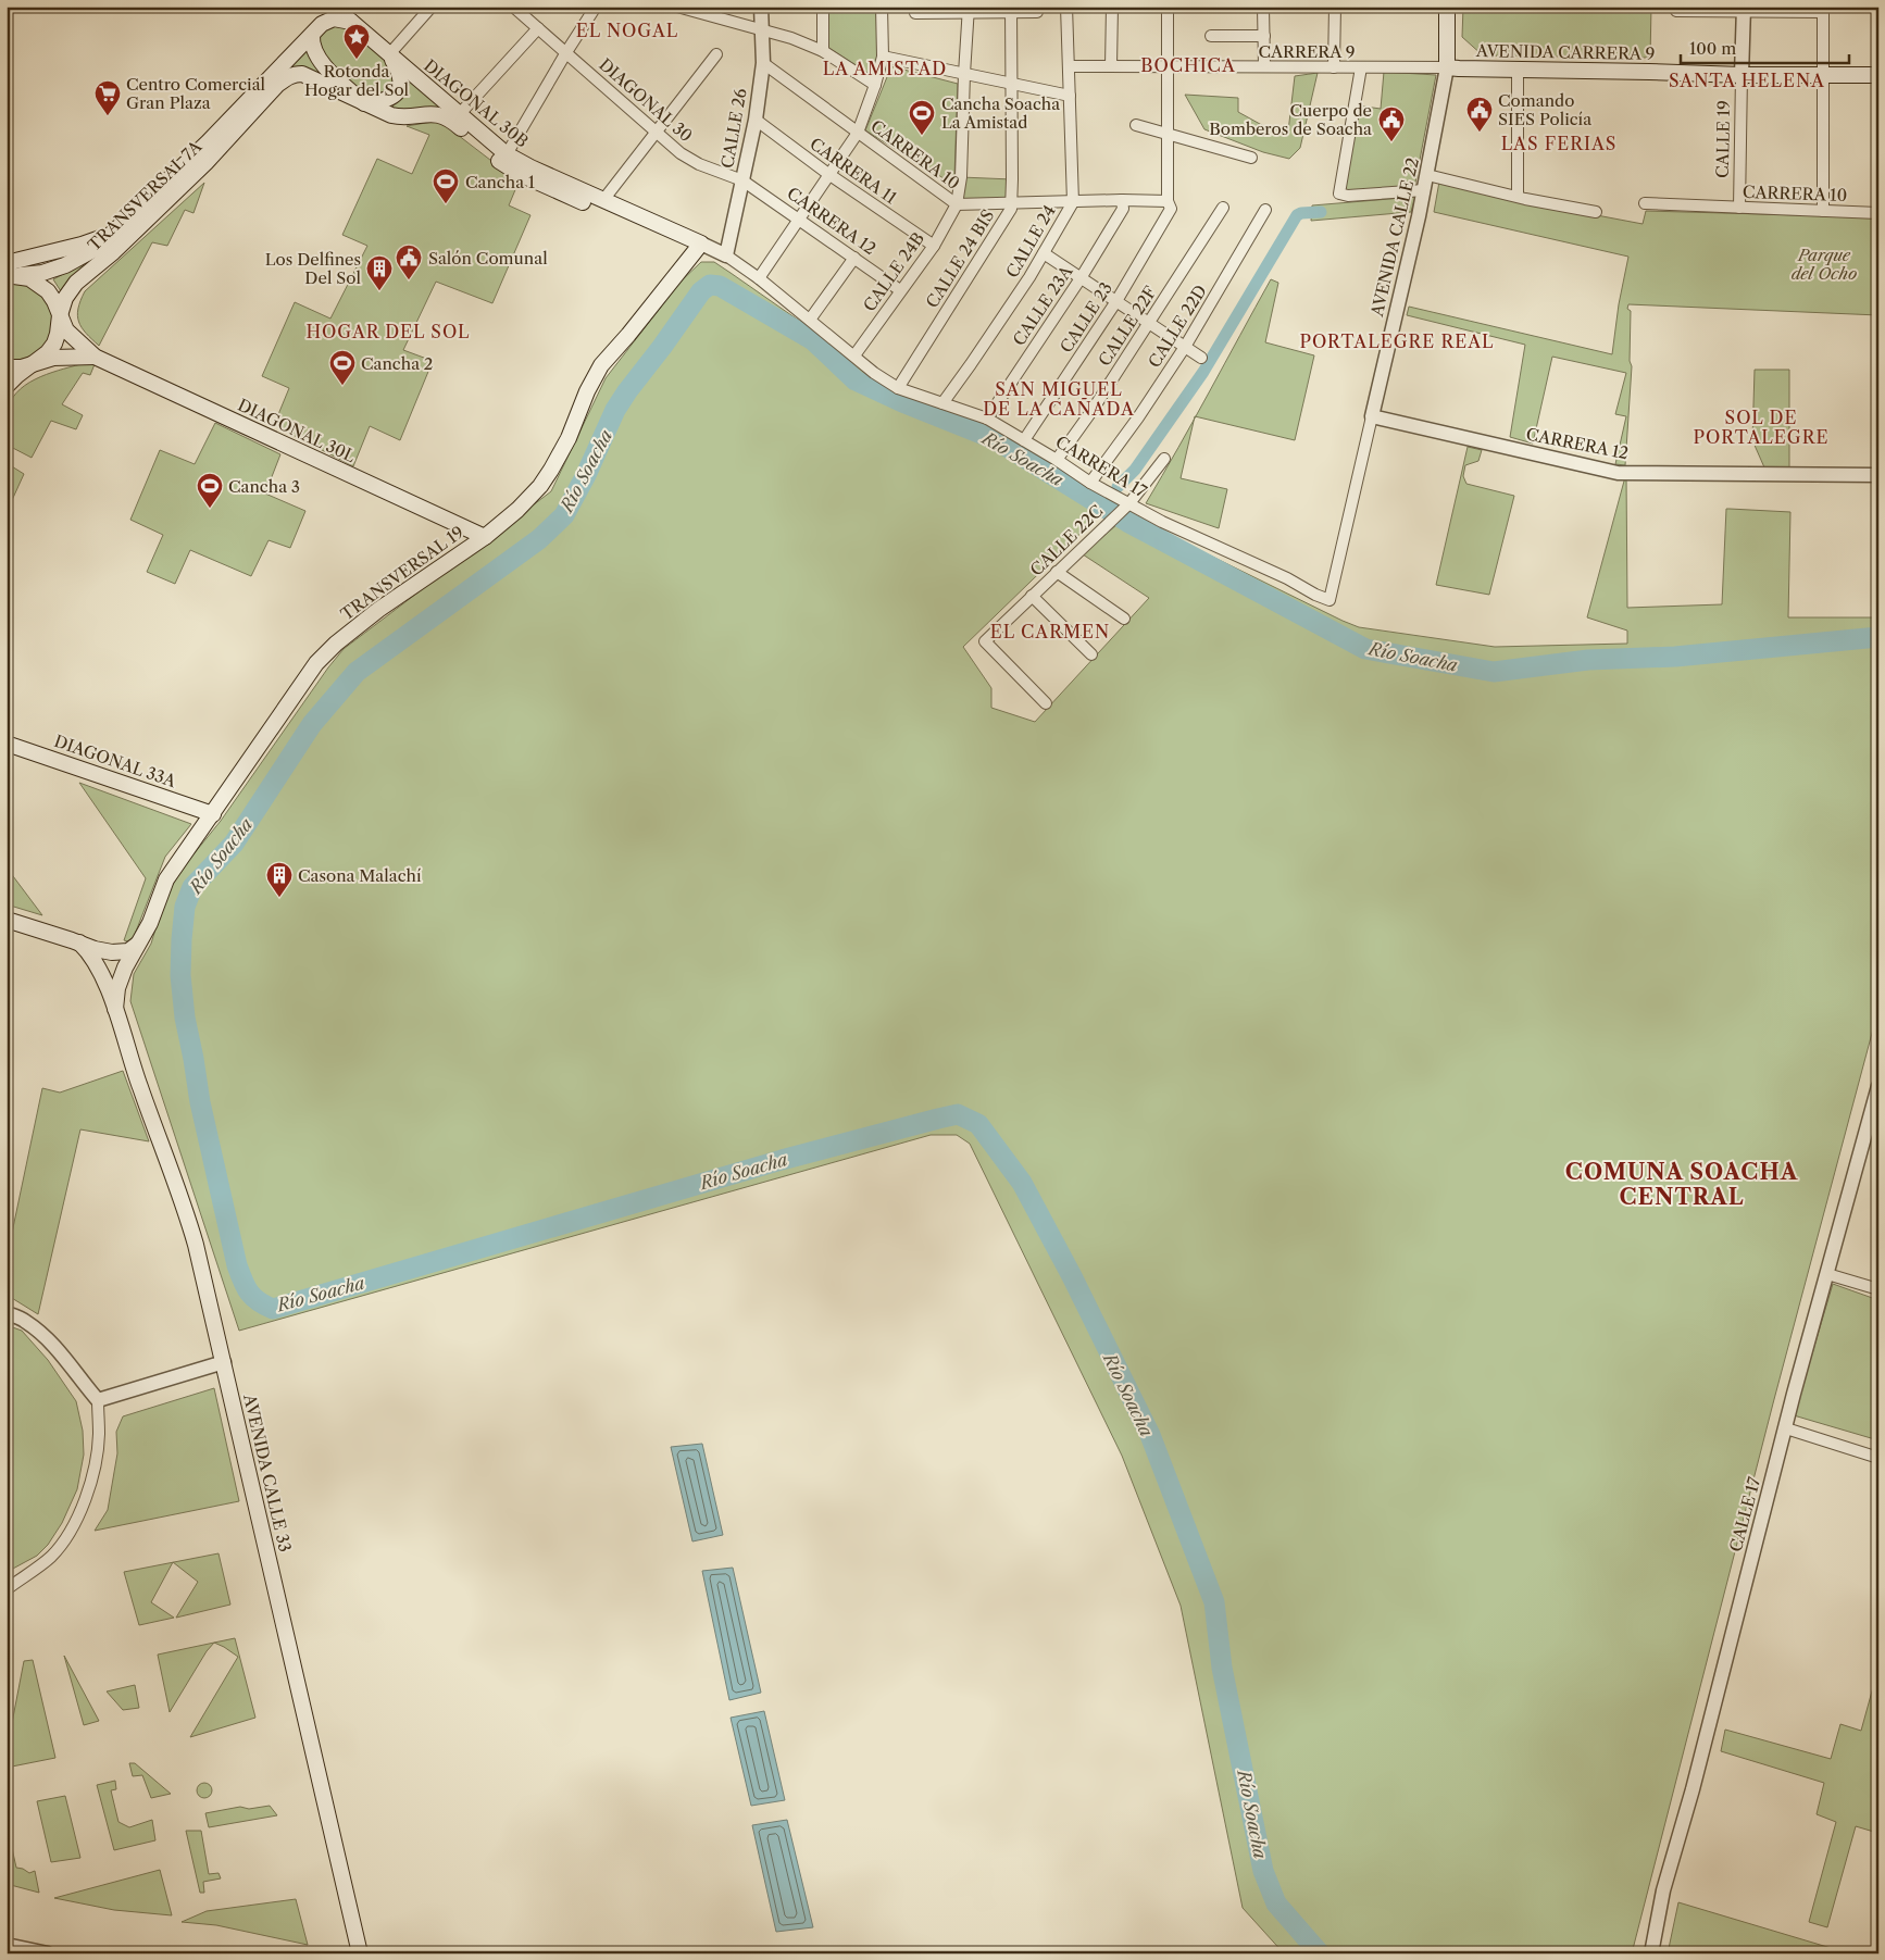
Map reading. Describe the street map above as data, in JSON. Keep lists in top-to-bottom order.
{
  "streets": {
    "main road": [
      "AVENIDA CARRERA 9",
      "DIAGONAL 30B",
      "TRANSVERSAL 7A",
      "AVENIDA CALLE 22",
      "DIAGONAL 30L",
      "TRANSVERSAL 19",
      "DIAGONAL 33A",
      "AVENIDA CALLE 33"
    ],
    "street": [
      "CARRERA 9",
      "DIAGONAL 30",
      "CALLE 26",
      "CALLE 19",
      "CARRERA 10",
      "CARRERA 11",
      "CARRERA 12",
      "CALLE 24",
      "CALLE 24 BIS",
      "CALLE 24B",
      "CALLE 23A",
      "CALLE 23",
      "CALLE 22F",
      "CALLE 22D",
      "CARRERA 17",
      "CALLE 22C",
      "CALLE 17"
    ]
  },
  "crossings": [
    ["CARRERA 9", "AVENIDA CARRERA 9"],
    ["CARRERA 9", "AVENIDA CALLE 22"],
    ["CARRERA 9", "CALLE 24"],
    ["AVENIDA CARRERA 9", "CALLE 19"],
    ["AVENIDA CARRERA 9", "AVENIDA CALLE 22"],
    ["DIAGONAL 30", "CALLE 26"],
    ["DIAGONAL 30", "CARRERA 12"],
    ["DIAGONAL 30B", "TRANSVERSAL 7A"],
    ["DIAGONAL 30B", "CARRERA 17"],
    ["DIAGONAL 30B", "TRANSVERSAL 19"],
    ["CALLE 26", "CARRERA 10"],
    ["CALLE 26", "CARRERA 11"],
    ["CALLE 26", "CARRERA 12"],
    ["CALLE 26", "CARRERA 17"],
    ["CALLE 19", "CARRERA 10"],
    ["CARRERA 10", "CALLE 24"],
    ["CARRERA 10", "CALLE 24 BIS"],
    ["CARRERA 10", "CALLE 24B"],
    ["CARRERA 10", "CALLE 23A"],
    ["CARRERA 10", "CALLE 23"],
    ["CARRERA 11", "CALLE 24B"],
    ["CARRERA 12", "AVENIDA CALLE 22"],
    ["CARRERA 12", "CALLE 24B"],
    ["AVENIDA CALLE 22", "CARRERA 17"],
    ["CALLE 24", "CARRERA 17"],
    ["CALLE 24 BIS", "CARRERA 17"],
    ["CALLE 24B", "CARRERA 17"],
    ["CALLE 23A", "CARRERA 17"],
    ["CALLE 23", "CARRERA 17"],
    ["CALLE 22F", "CARRERA 17"],
    ["CALLE 22D", "CARRERA 17"],
    ["DIAGONAL 30L", "TRANSVERSAL 19"],
    ["CARRERA 17", "CALLE 22C"],
    ["CARRERA 17", "TRANSVERSAL 19"],
    ["TRANSVERSAL 19", "DIAGONAL 33A"],
    ["TRANSVERSAL 19", "AVENIDA CALLE 33"]
  ],
  "districts": [
    "EL NOGAL",
    "BOCHICA",
    "LA AMISTAD",
    "SANTA HELENA",
    "LAS FERIAS",
    "HOGAR DEL SOL",
    "PORTALEGRE REAL",
    "SAN MIGUEL DE LA CAÑADA",
    "SOL DE PORTALEGRE",
    "EL CARMEN",
    "COMUNA SOACHA CENTRAL"
  ],
  "water": ["Río Soacha"],
  "parks": ["Parque del Ocho"],
  "places": {
    "place": ["Rotonda Hogar del Sol"],
    "supermarket": ["Centro Comercial Gran Plaza"],
    "public building": ["Comando SIES Policía", "Cuerpo de Bomberos de Soacha", "Salón Comunal"],
    "sports": [
      "Cancha Soacha La Amistad",
      "Cancha 1",
      "Cancha 2",
      "Cancha 3"
    ],
    "building": ["Los Delfines Del Sol", "Casona Malachí"]
  },
  "scale_bar": "100 m"
}
